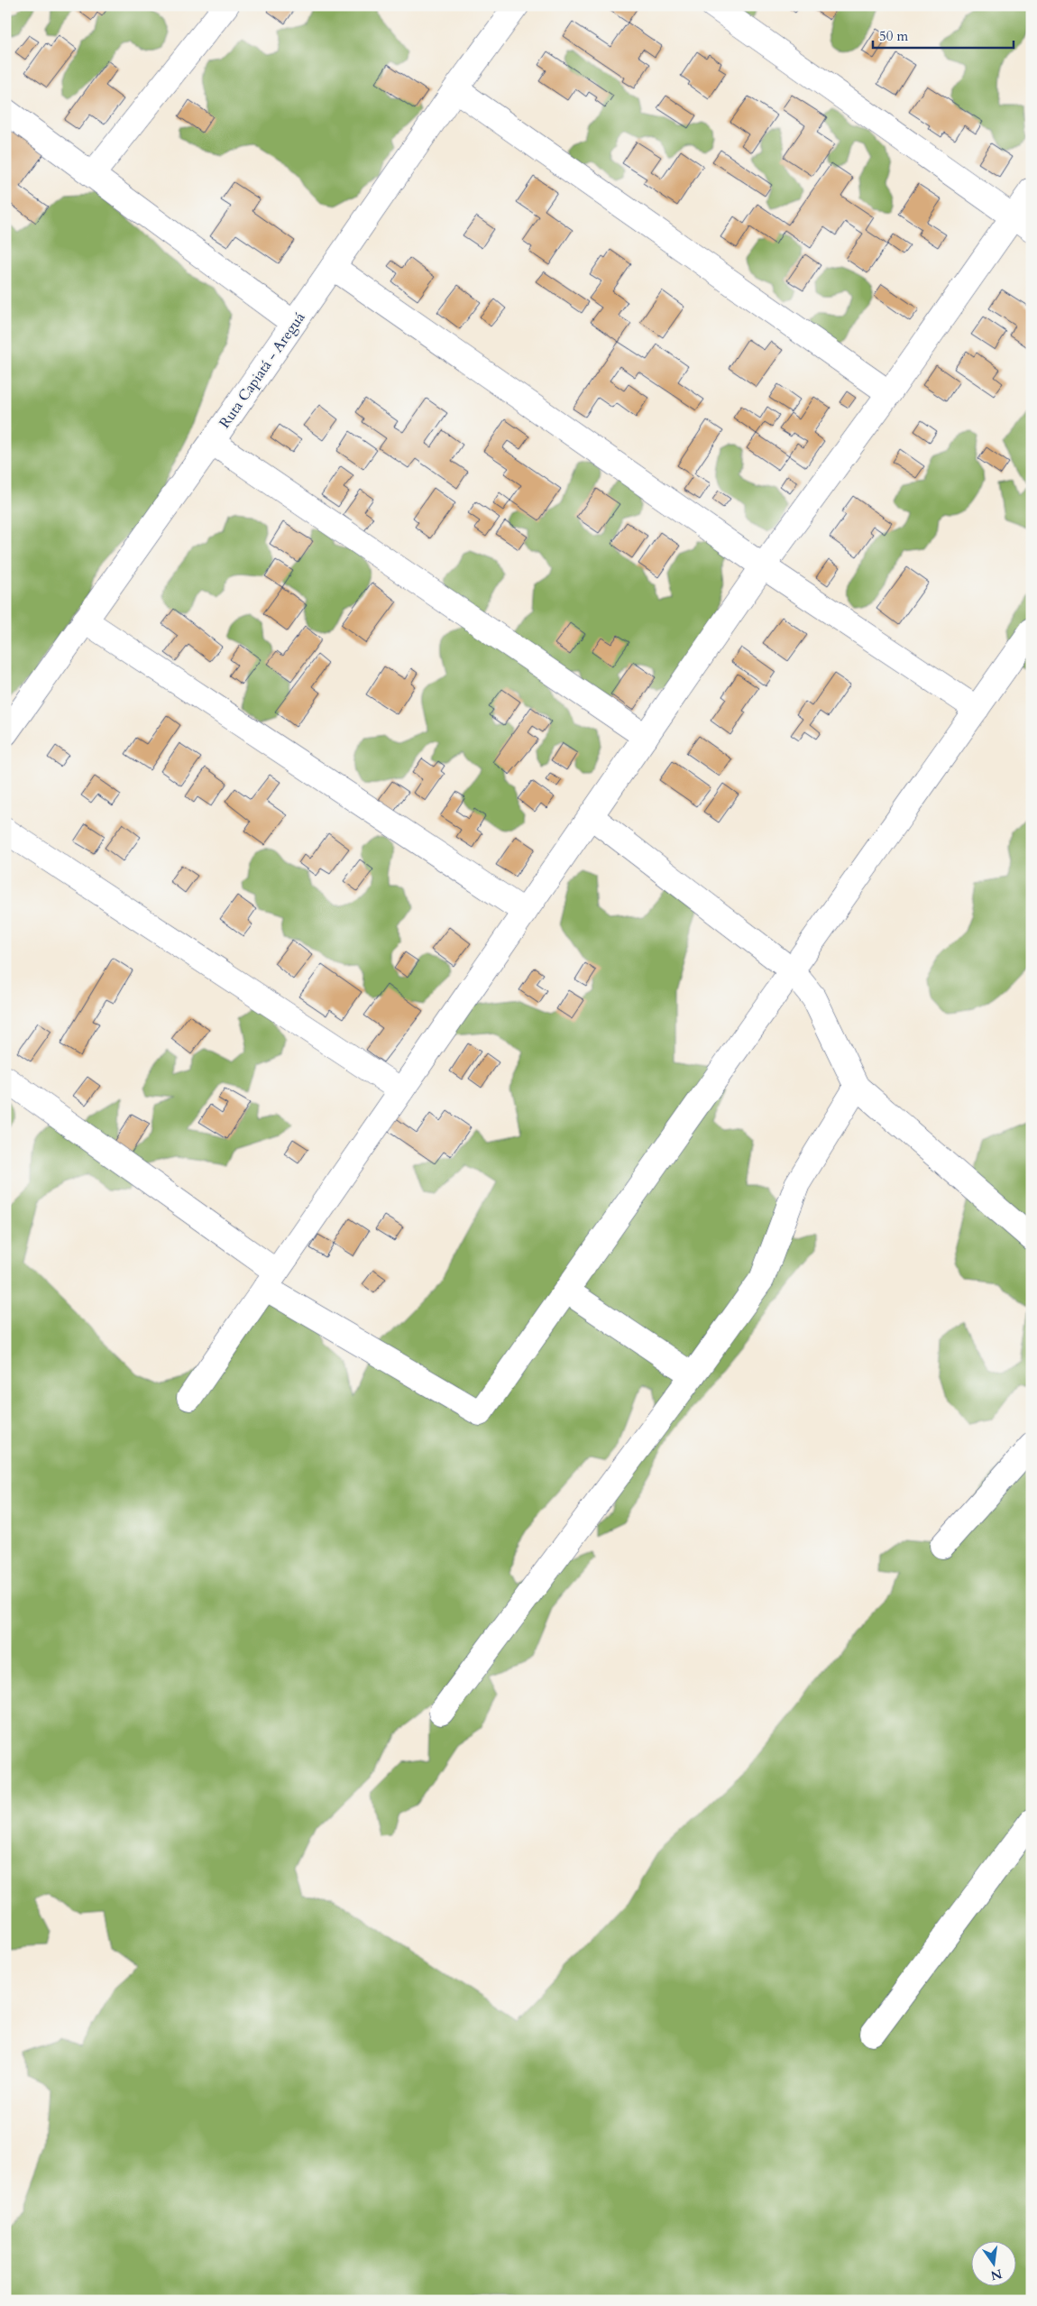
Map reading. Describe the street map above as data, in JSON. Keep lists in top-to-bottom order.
{
  "streets": {
    "street": ["Ruta Capiatá - Areguá"]
  },
  "scale_bar": "50 m",
  "north": "bottom"
}
